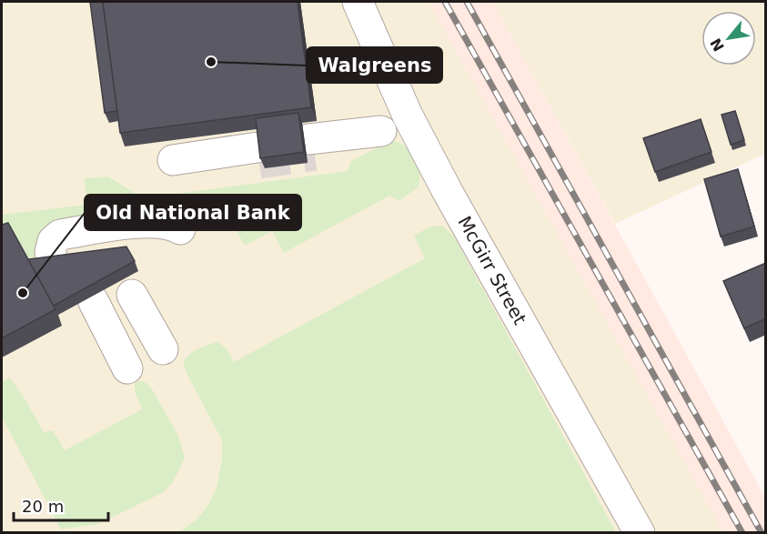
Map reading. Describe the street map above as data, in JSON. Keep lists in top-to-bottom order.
{
  "streets": {
    "street": ["McGirr Street"]
  },
  "places": ["Walgreens", "Old National Bank"],
  "scale_bar": "20 m",
  "north": "bottom left"
}
